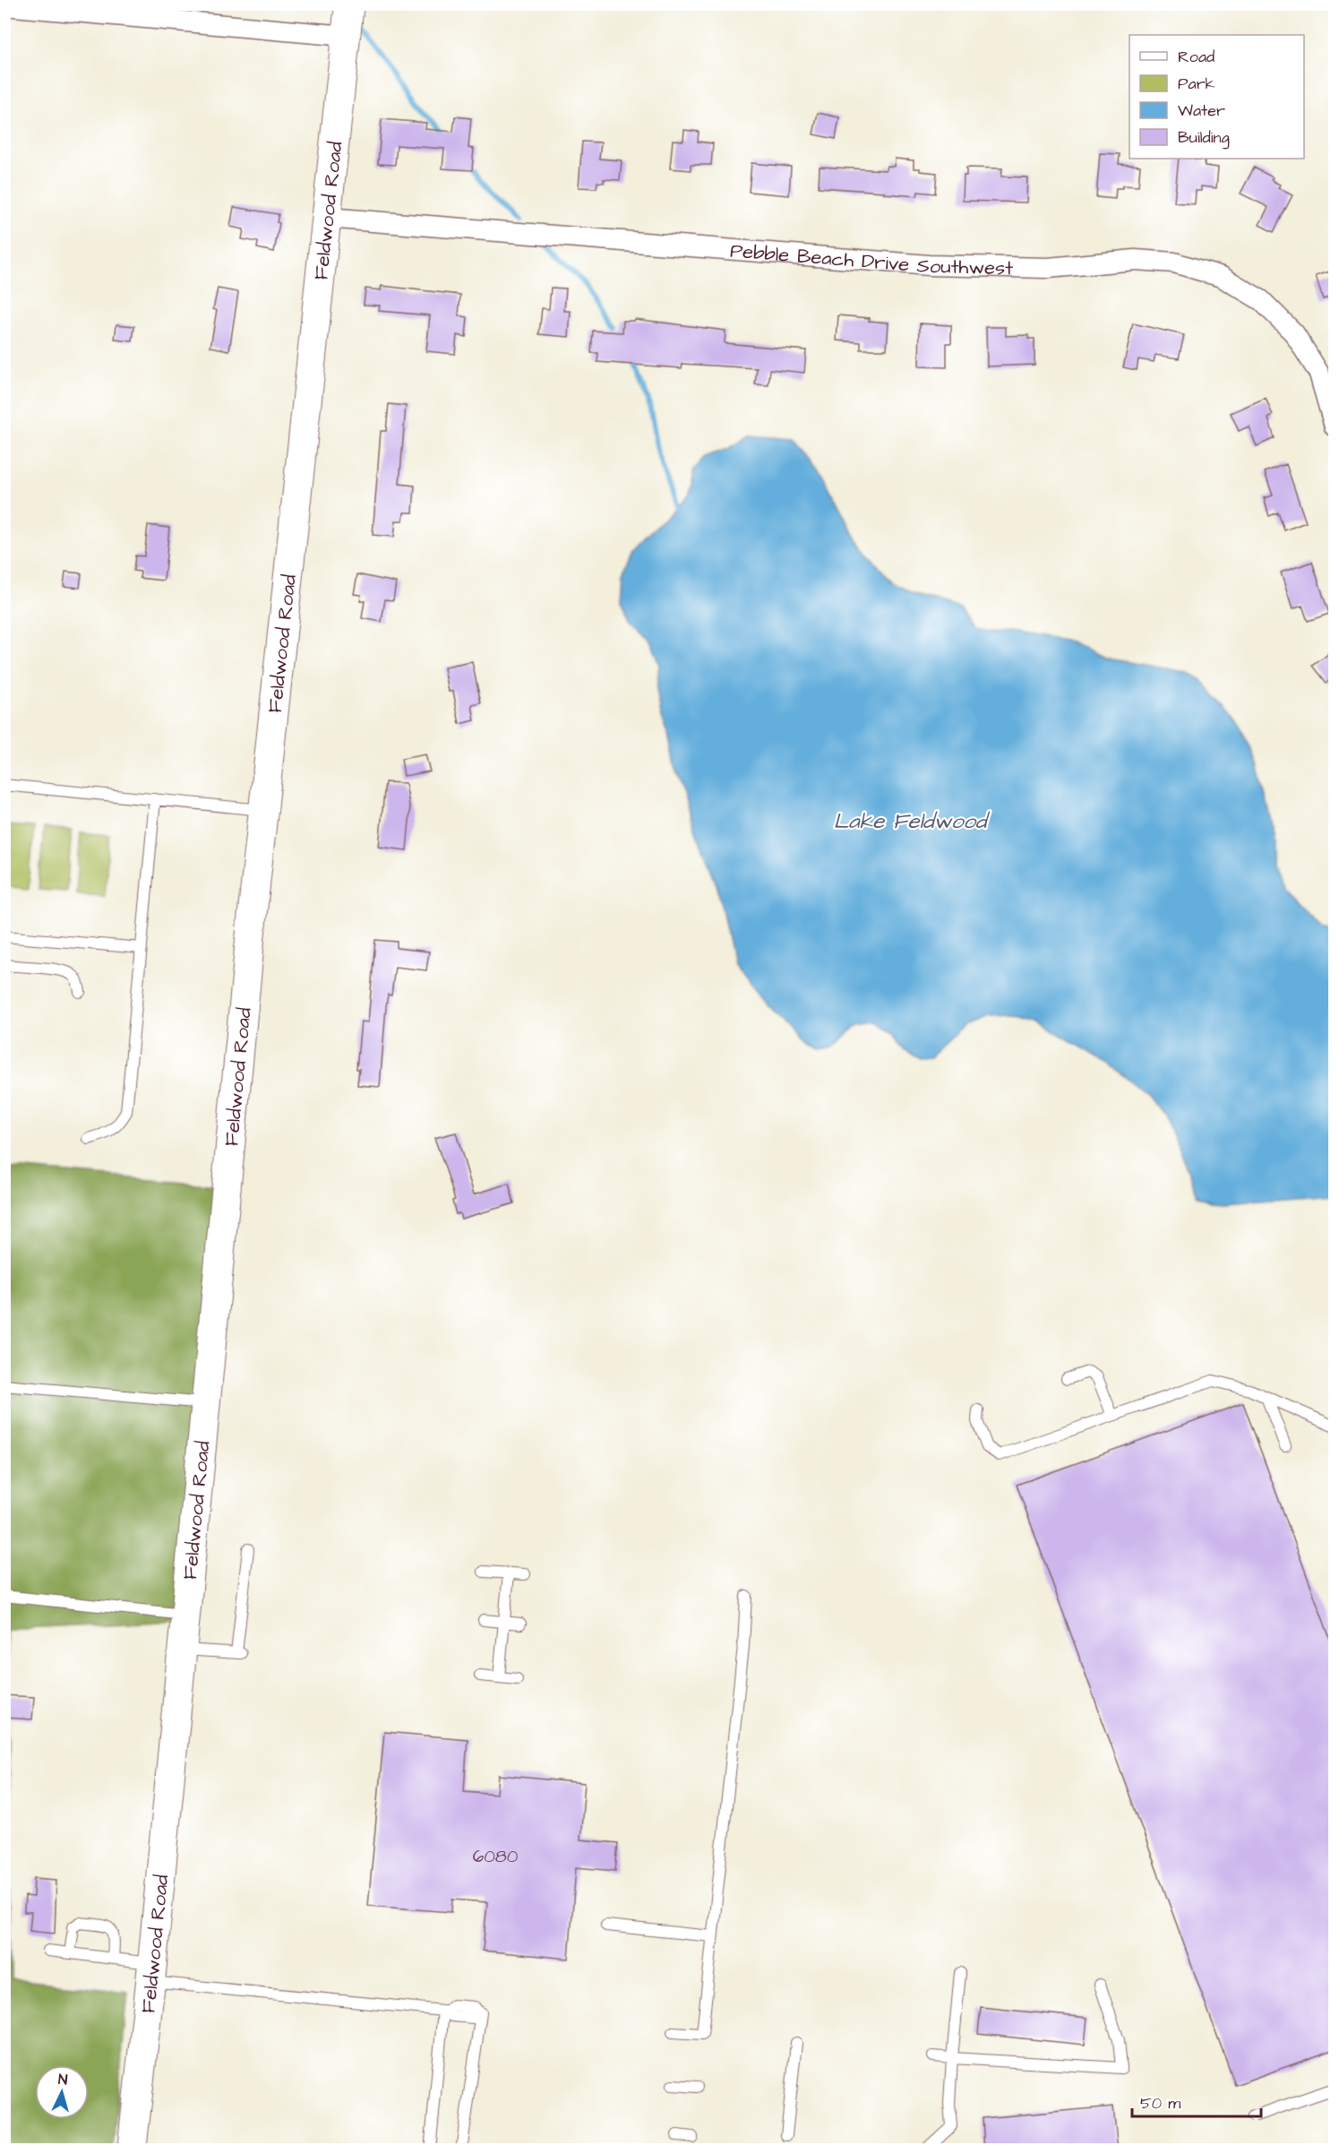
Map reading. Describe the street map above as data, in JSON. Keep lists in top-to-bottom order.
{
  "streets": {
    "street": ["Feldwood Road", "Pebble Beach Drive Southwest"]
  },
  "crossings": [
    ["Feldwood Road", "Pebble Beach Drive Southwest"]
  ],
  "water": ["Lake Feldwood"],
  "house_numbers": ["6080"],
  "legend": [
    "Road",
    "Park",
    "Water",
    "Building"
  ],
  "scale_bar": "50 m",
  "north": "top"
}
